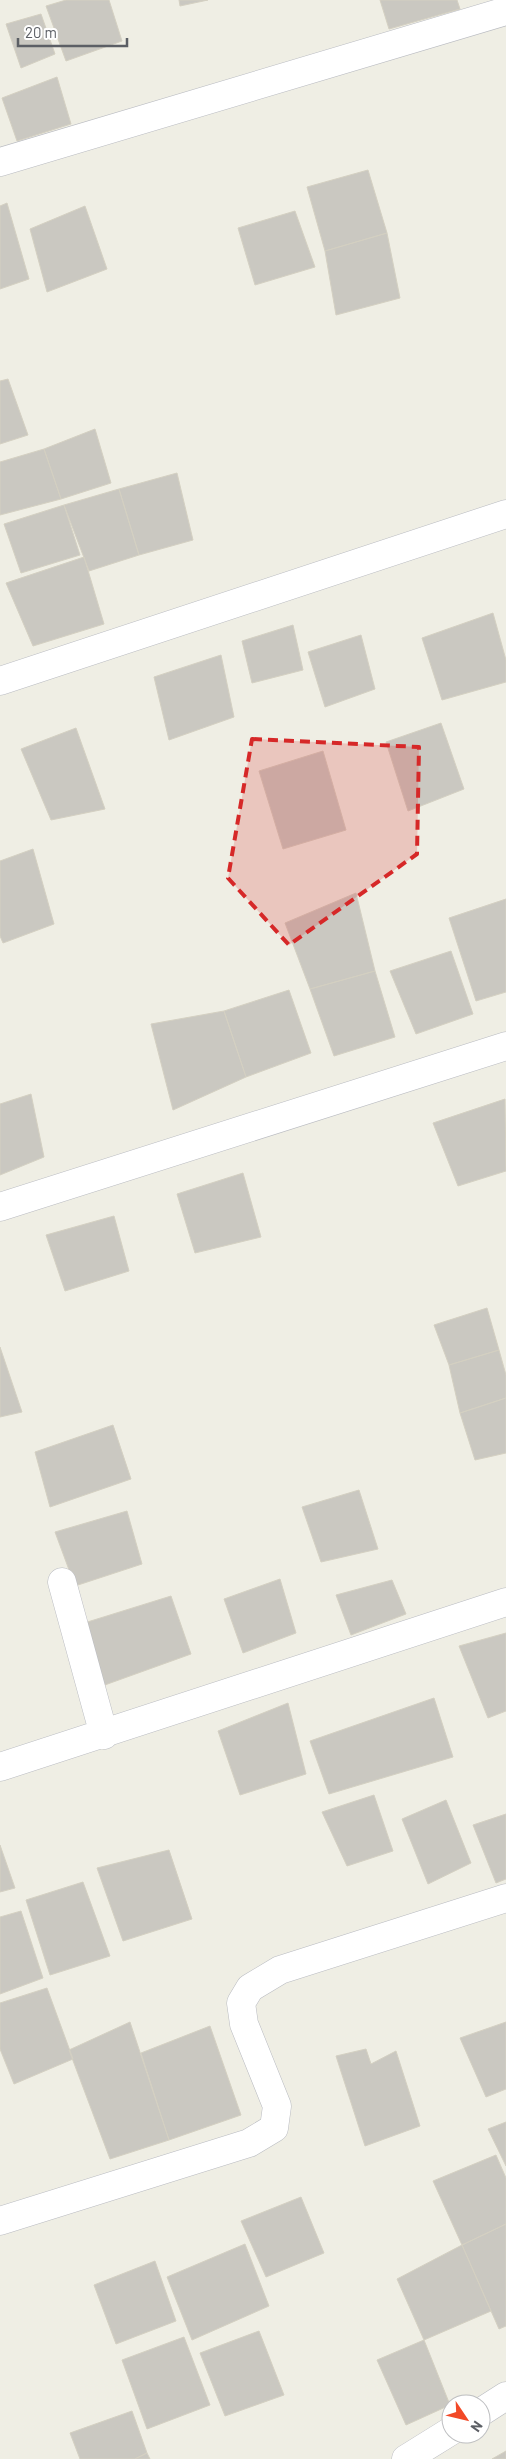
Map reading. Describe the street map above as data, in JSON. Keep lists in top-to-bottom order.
{
  "scale_bar": "20 m",
  "north": "bottom right"
}
